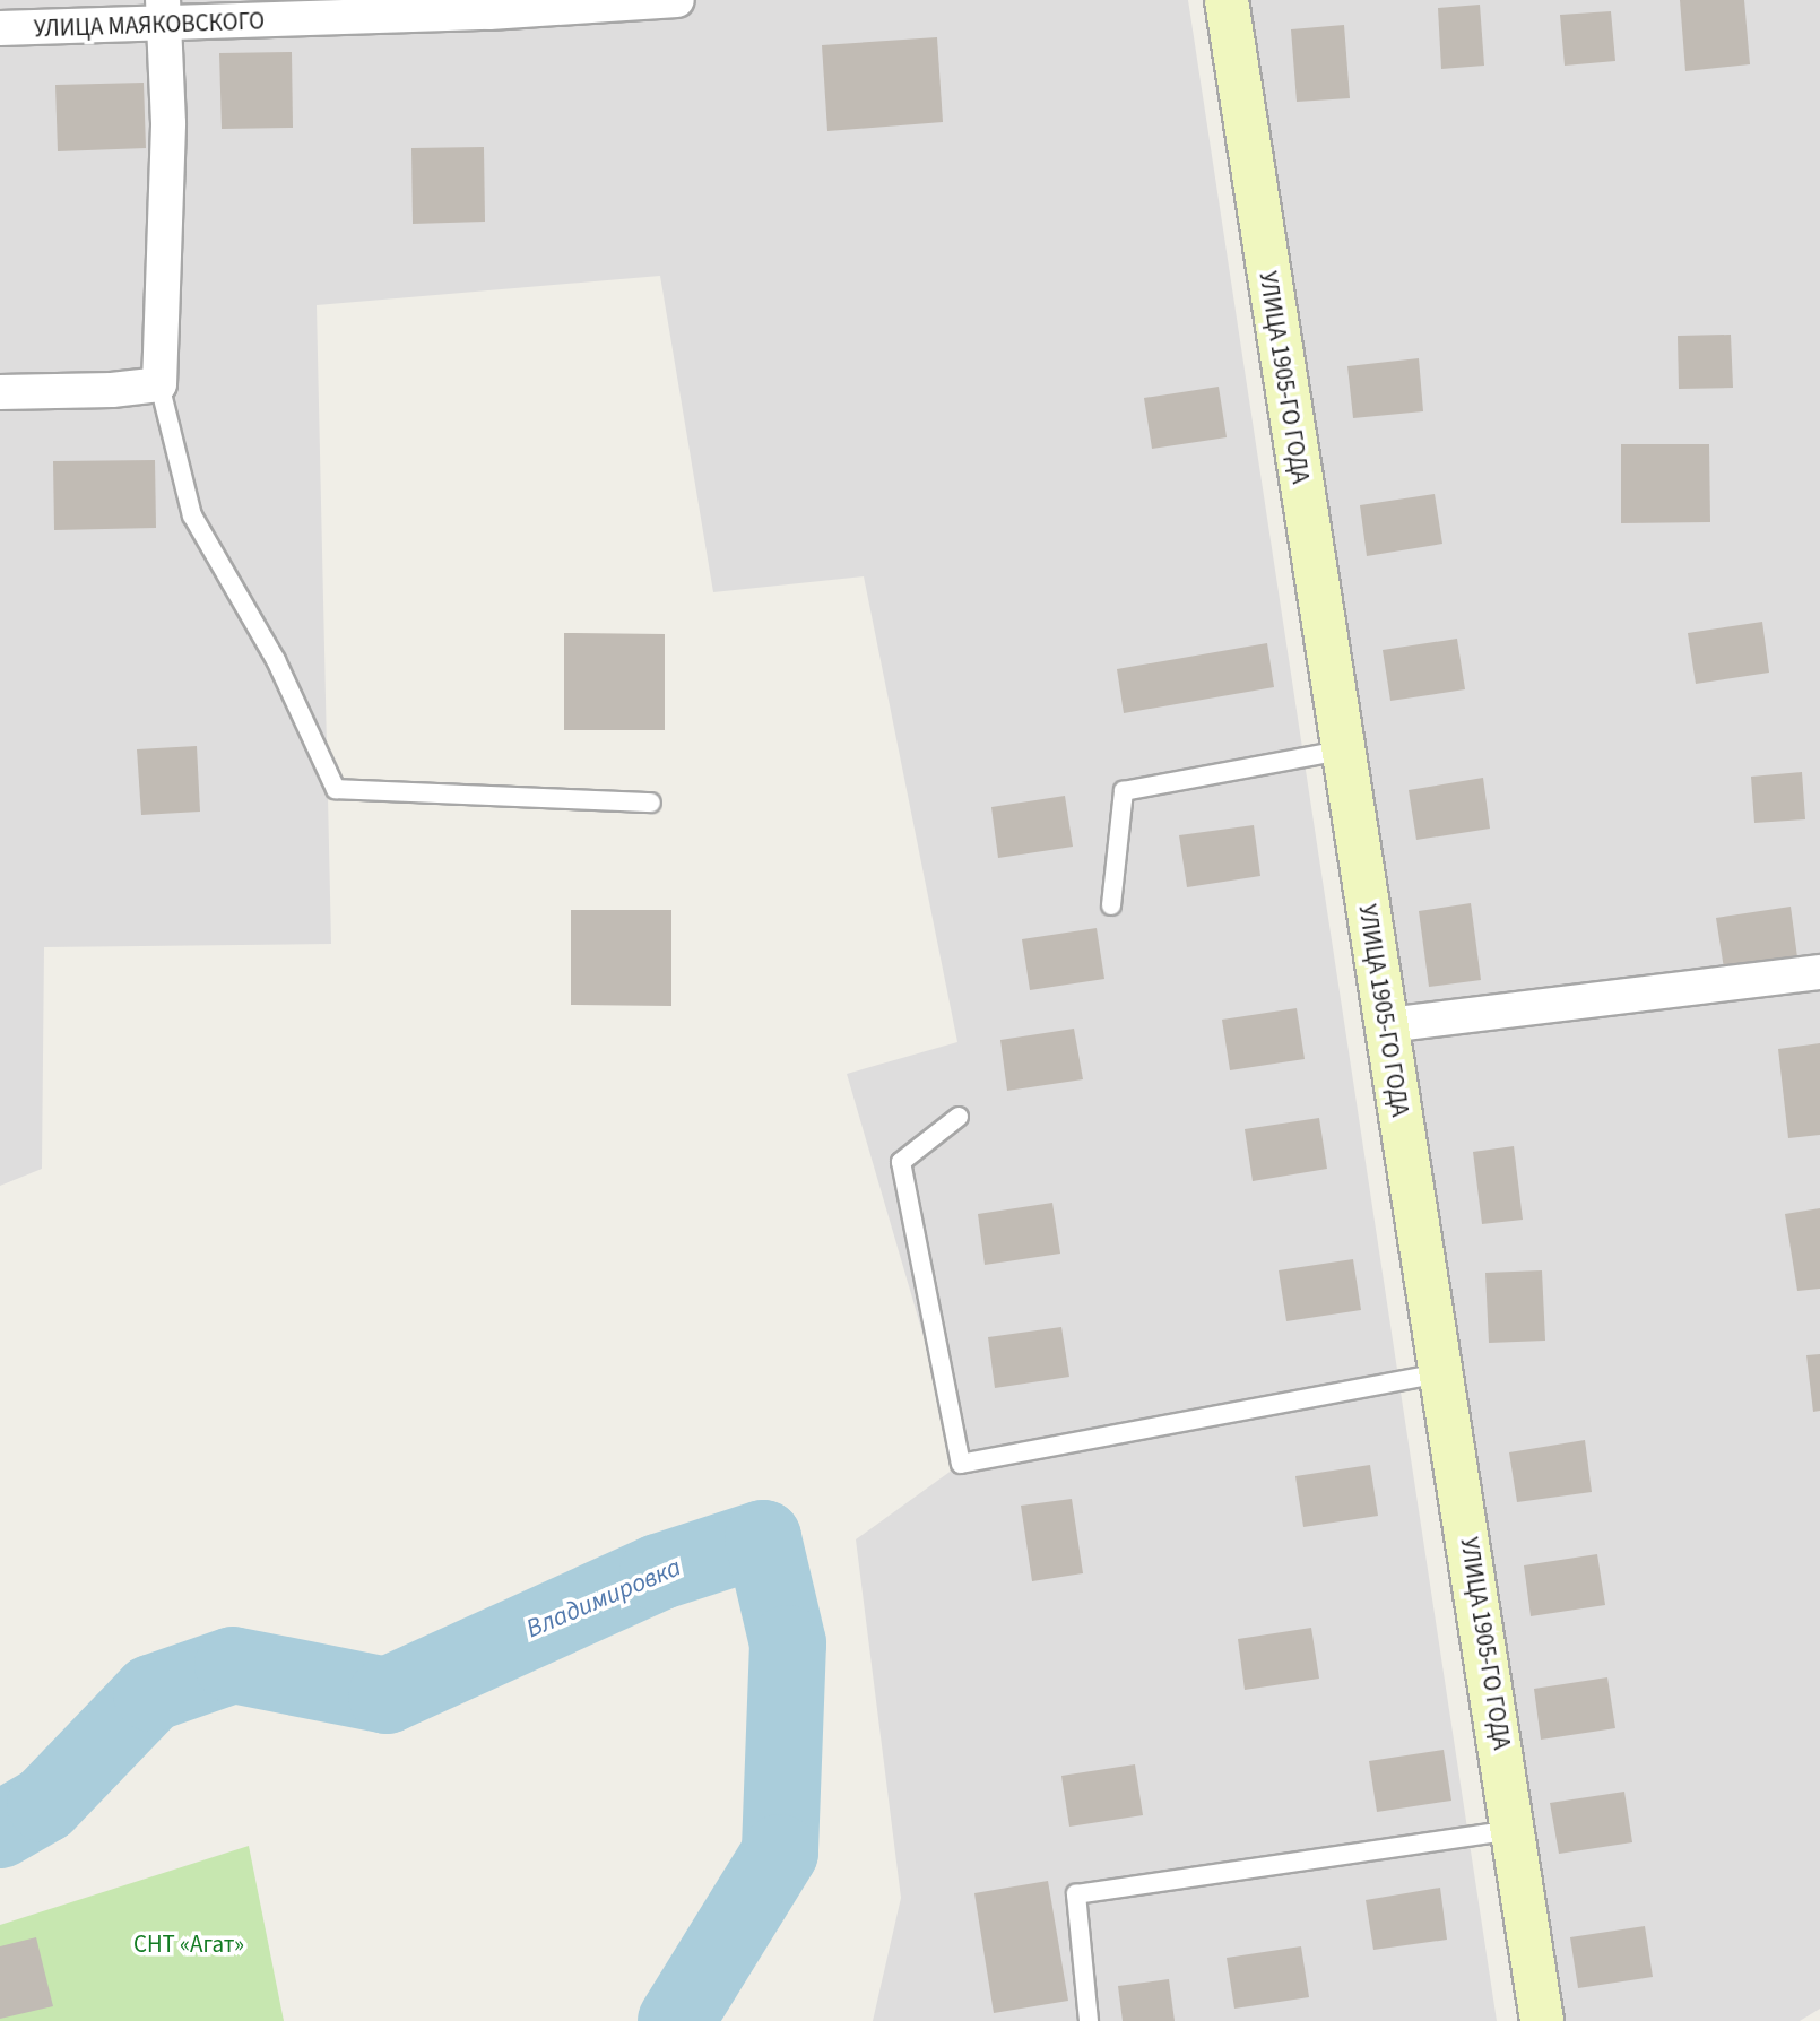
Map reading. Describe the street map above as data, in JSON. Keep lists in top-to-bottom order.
{
  "streets": {
    "street": ["УЛИЦА МАЯКОВСКОГО", "УЛИЦА 1905-ГО ГОДА"]
  },
  "water": ["Владимировка"],
  "parks": ["СНТ «Агат»"]
}
